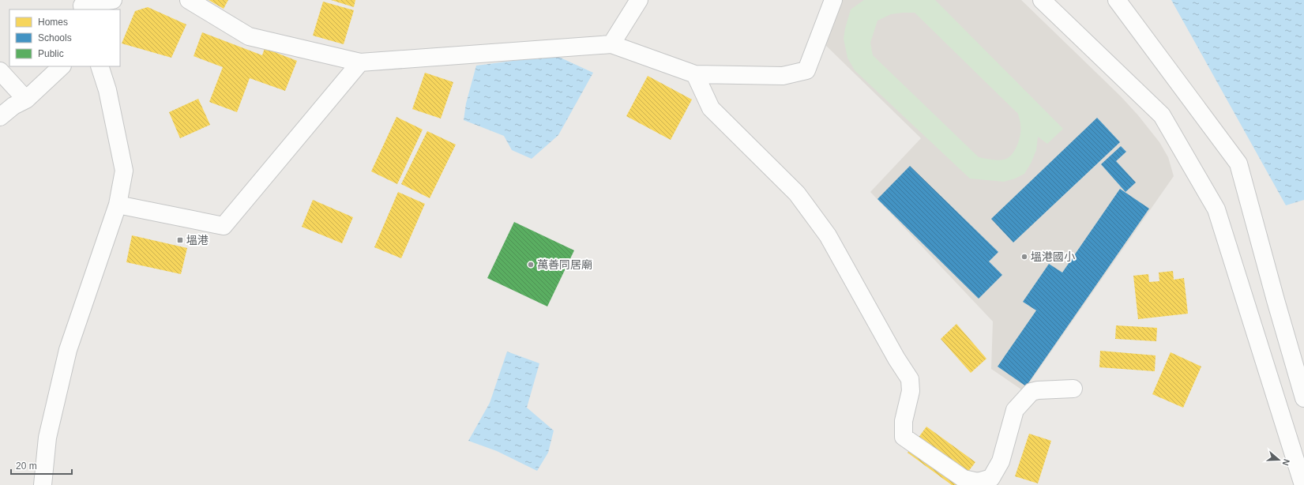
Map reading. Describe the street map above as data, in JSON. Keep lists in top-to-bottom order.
{
  "places": {
    "transit": ["塭港"],
    "other": ["塭港國小", "萬善同居廟"]
  },
  "legend": ["Homes", "Schools", "Public"],
  "scale_bar": "20 m",
  "north": "right"
}
